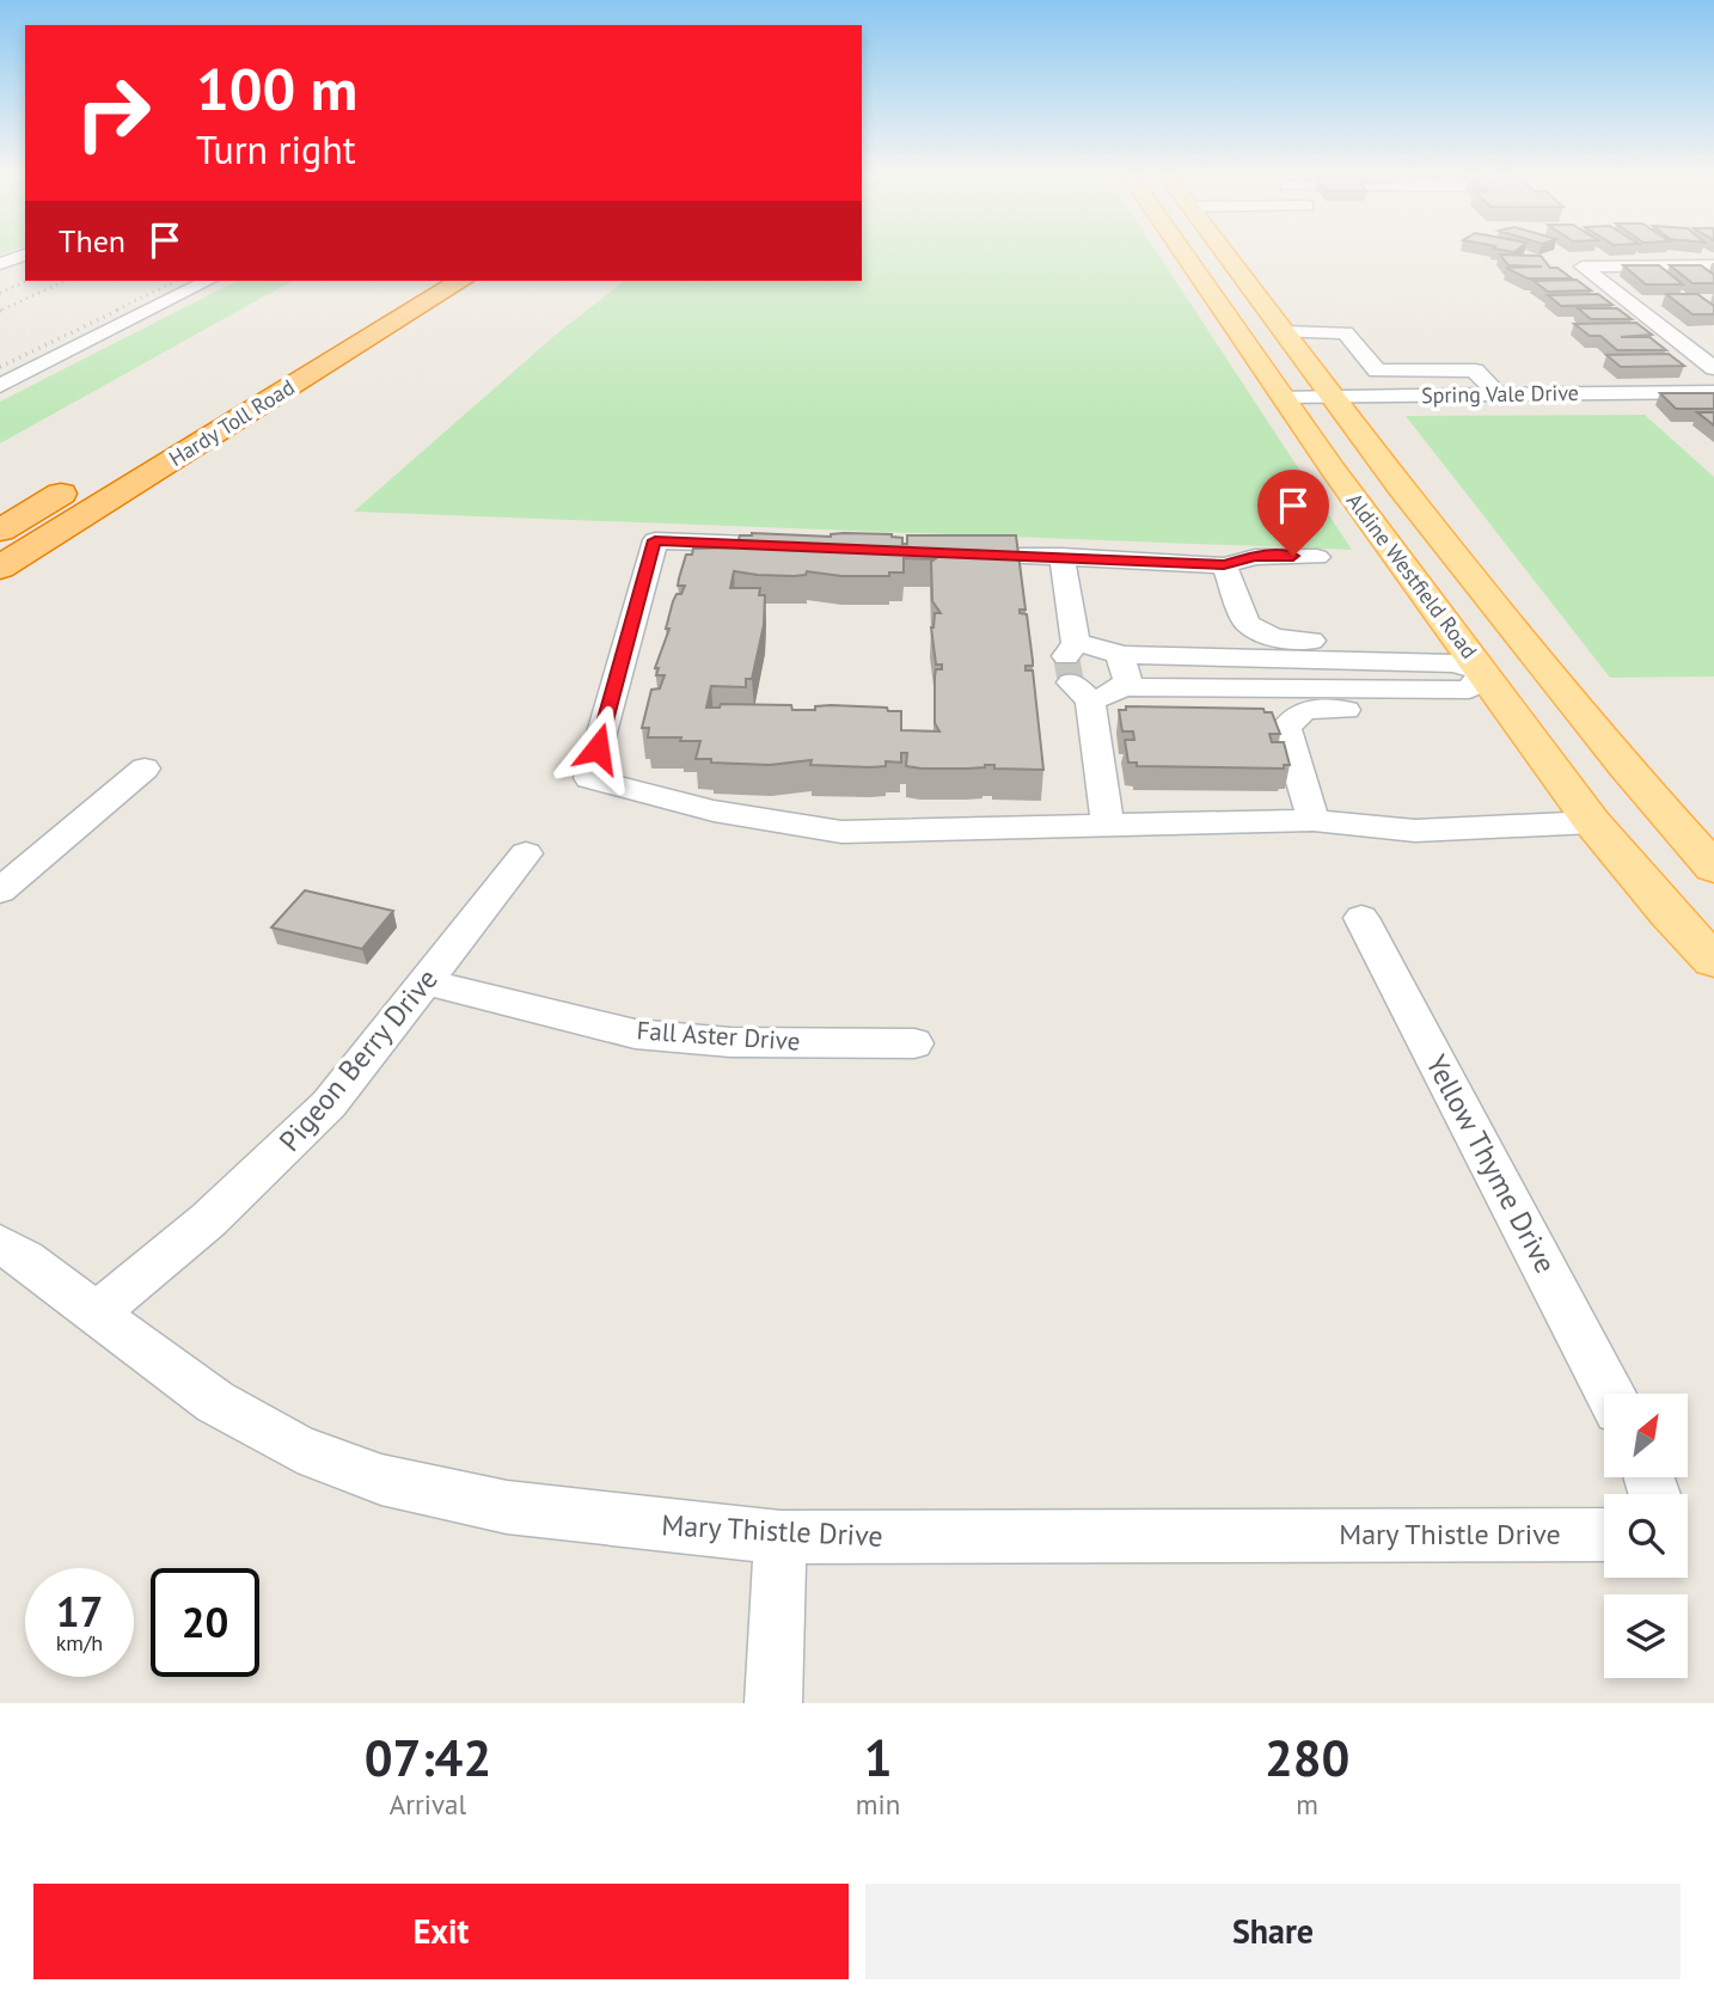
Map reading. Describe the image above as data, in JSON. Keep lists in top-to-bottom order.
{
  "streets": {
    "highway": ["Hardy Toll Road"],
    "main road": ["Aldine Westfield Road"],
    "street": [
      "Spring Vale Drive",
      "Fall Aster Drive",
      "Pigeon Berry Drive",
      "Yellow Thyme Drive",
      "Mary Thistle Drive"
    ]
  },
  "crossings": [
    ["Spring Vale Drive", "Aldine Westfield Road"],
    ["Fall Aster Drive", "Pigeon Berry Drive"],
    ["Pigeon Berry Drive", "Mary Thistle Drive"]
  ],
  "north": "top right",
  "page": {
    "turn": ["100 m", "Turn right"],
    "then": "Then",
    "speed": "17 km/h",
    "limit": "20",
    "eta": [
      "07:42",
      "Arrival",
      "1",
      "min",
      "280",
      "m"
    ],
    "buttons": ["Exit", "Share"]
  }
}
